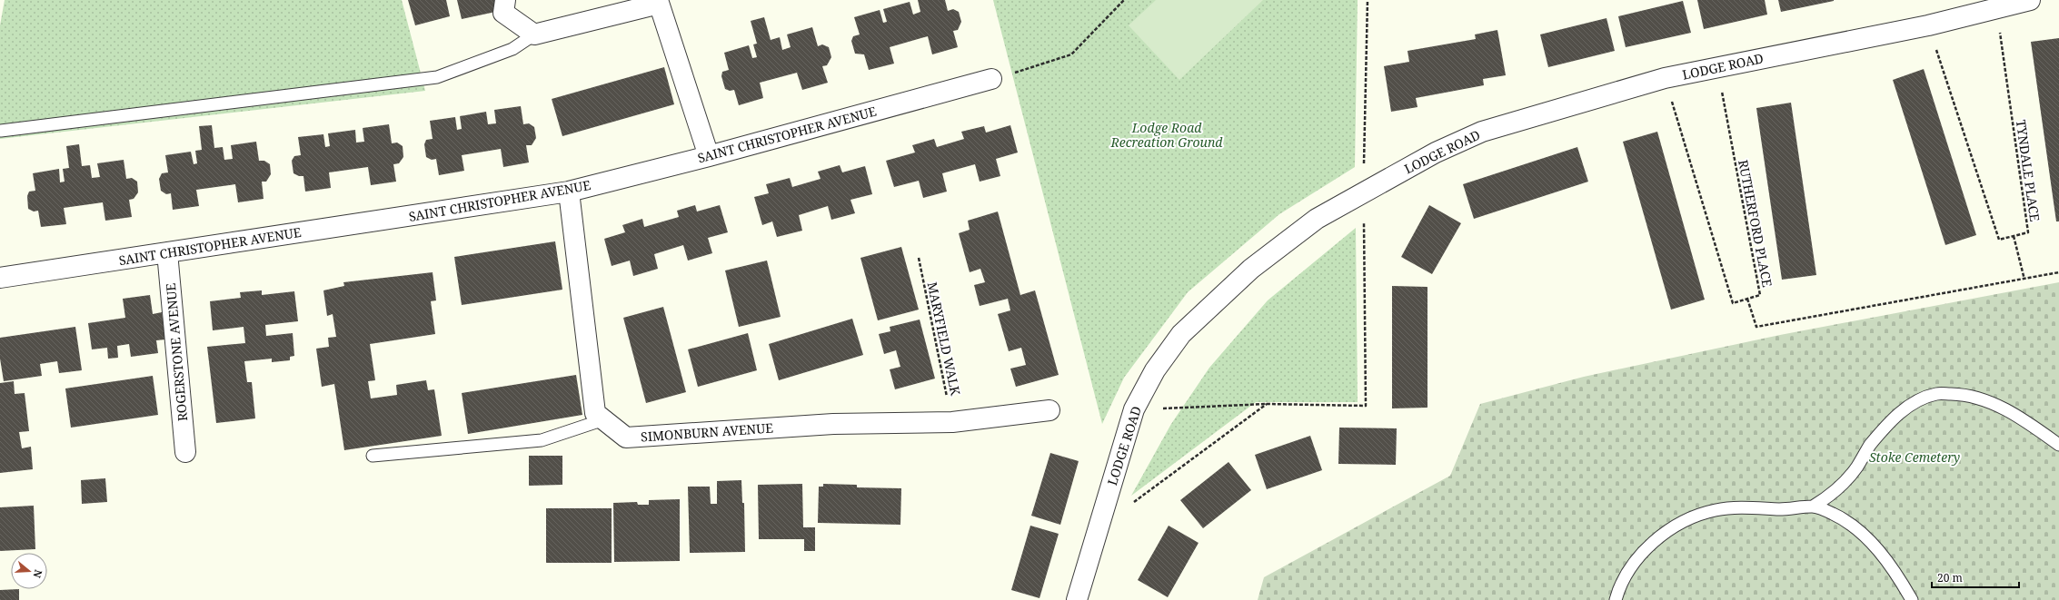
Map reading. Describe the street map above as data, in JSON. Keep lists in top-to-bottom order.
{
  "streets": {
    "street": [
      "LODGE ROAD",
      "SAINT CHRISTOPHER AVENUE",
      "ROGERSTONE AVENUE",
      "SIMONBURN AVENUE"
    ],
    "path": ["TYNDALE PLACE", "RUTHERFORD PLACE", "MARYFIELD WALK"]
  },
  "crossings": [
    ["LODGE ROAD", "TYNDALE PLACE"],
    ["LODGE ROAD", "RUTHERFORD PLACE"],
    ["SAINT CHRISTOPHER AVENUE", "ROGERSTONE AVENUE"],
    ["SAINT CHRISTOPHER AVENUE", "SIMONBURN AVENUE"],
    ["MARYFIELD WALK", "SIMONBURN AVENUE"]
  ],
  "parks": ["Lodge Road Recreation Ground", "Stoke Cemetery"],
  "scale_bar": "20 m",
  "north": "right"
}
